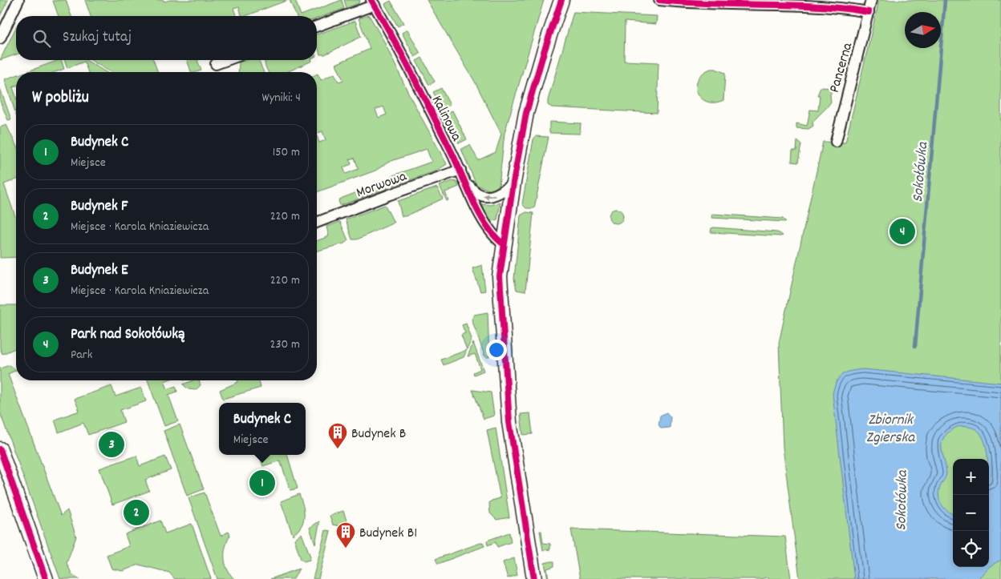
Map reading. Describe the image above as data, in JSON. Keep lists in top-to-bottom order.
{
  "streets": {
    "street": ["Pancerna", "Kalinowa", "Morwowa"]
  },
  "crossings": [
    ["Kalinowa", "Morwowa"]
  ],
  "water": ["Sokołówka", "Zbiornik Zgierska"],
  "places": {
    "building": ["Budynek B", "Budynek B1"]
  },
  "north": "right",
  "page": {
    "search": "Szukaj tutaj",
    "heading": ["W pobliżu", "Wyniki: 4"],
    "list": [
      {
        "mark": "1",
        "name": "Budynek C",
        "note": "Miejsce",
        "value": "150 m"
      },
      {
        "mark": "2",
        "name": "Budynek F",
        "note": "Miejsce · Karola Kniaziewicza",
        "value": "220 m"
      },
      {
        "mark": "3",
        "name": "Budynek E",
        "note": "Miejsce · Karola Kniaziewicza",
        "value": "220 m"
      },
      {
        "mark": "4",
        "name": "Park nad Sokołówką",
        "note": "Park",
        "value": "230 m"
      }
    ],
    "pins": [
      "4",
      "3",
      "1",
      "2"
    ],
    "popup": ["Budynek C", "Miejsce"],
    "map_buttons": ["+", "−"]
  }
}
